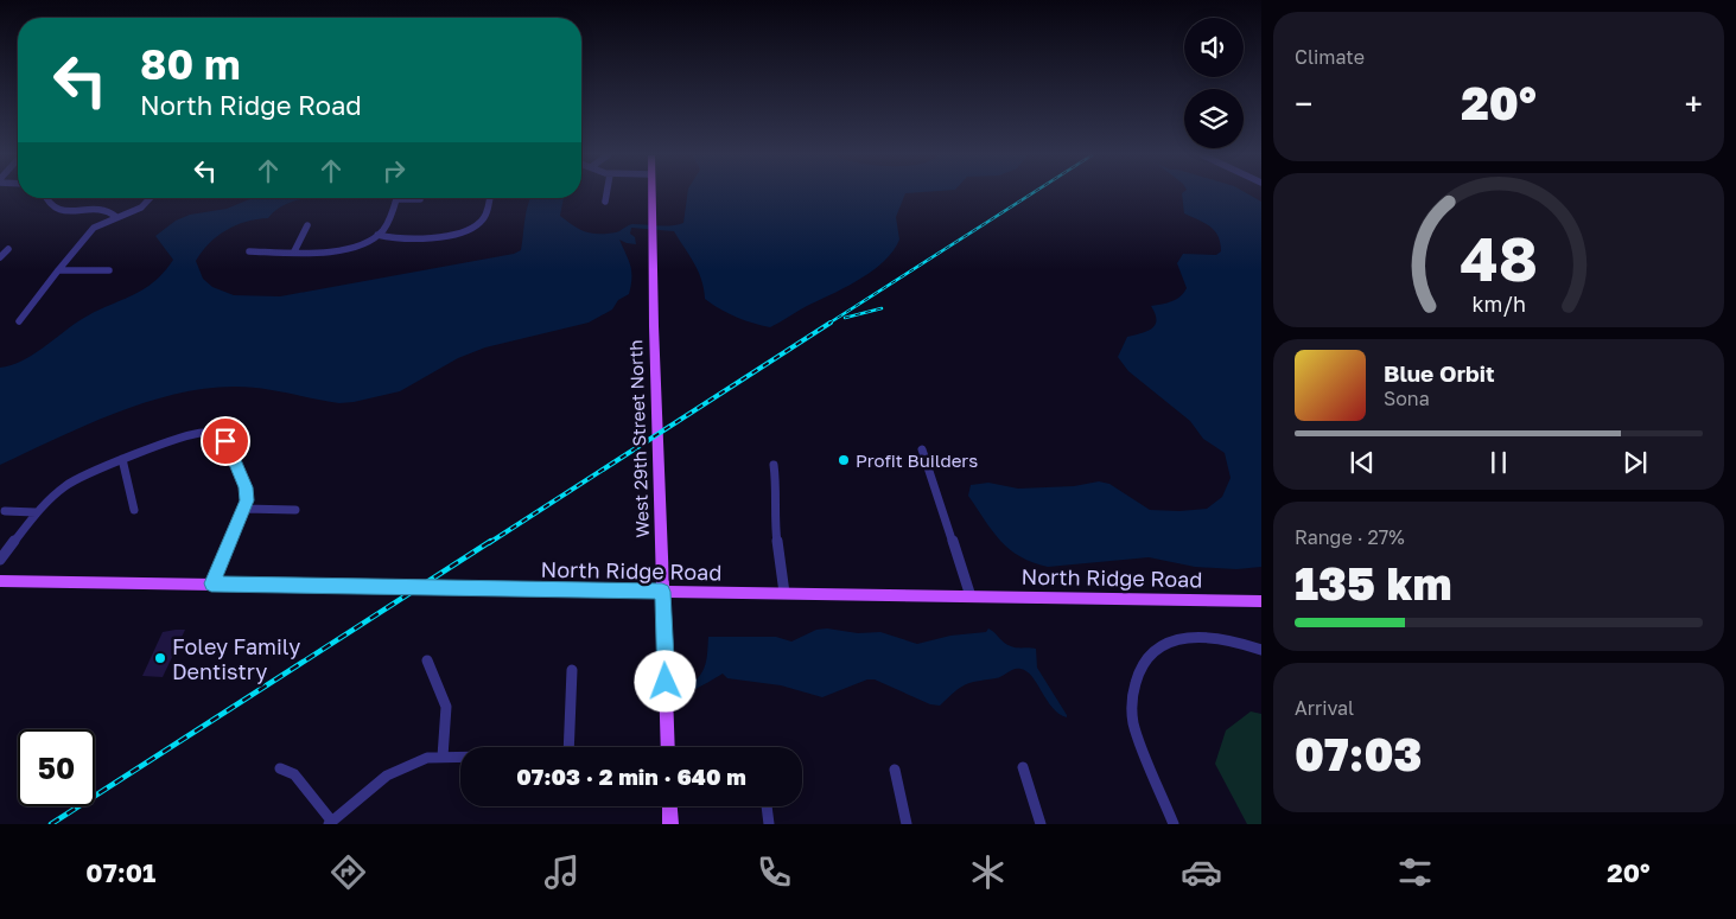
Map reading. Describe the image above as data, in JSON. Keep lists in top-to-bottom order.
{
  "streets": {
    "main road": ["West 29th Street North", "North Ridge Road"]
  },
  "crossings": [
    ["West 29th Street North", "North Ridge Road"]
  ],
  "places": ["Profit Builders", "Foley Family Dentistry"],
  "page": {
    "tile": [
      "Climate",
      ["Range · 27%", "135 km"],
      ["Arrival", "07:03"]
    ],
    "turn": ["80 m", "North Ridge Road"],
    "heat": ["−", "20°", "+"],
    "song": ["Blue Orbit", "Sona"],
    "limit": "50",
    "trip": "07:03 · 2 min · 640 m",
    "tabs": ["07:01", "20°"],
    "gauge": ["48", "km/h"]
  }
}
